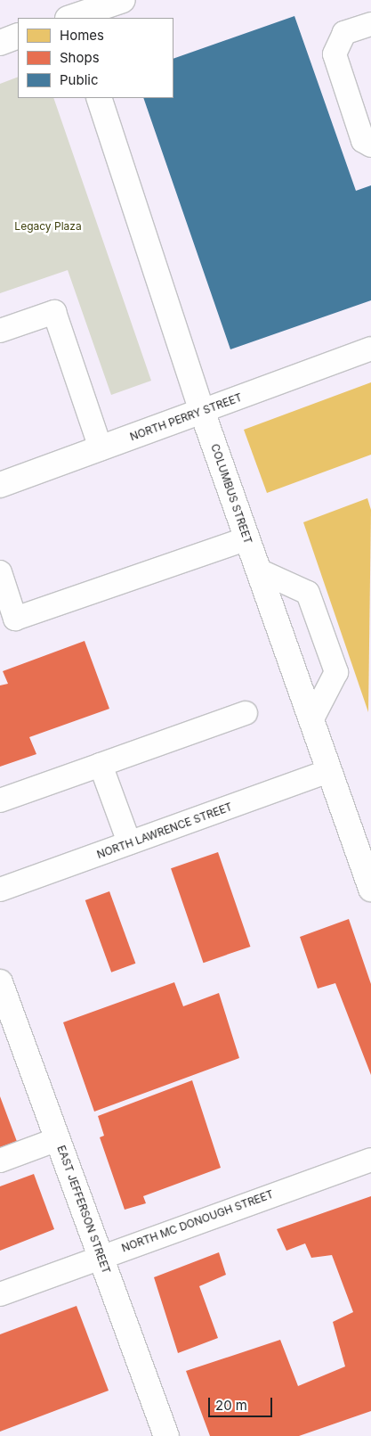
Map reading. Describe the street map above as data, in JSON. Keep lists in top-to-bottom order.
{
  "streets": {
    "main road": ["NORTH PERRY STREET", "COLUMBUS STREET", "EAST JEFFERSON STREET"],
    "street": ["NORTH LAWRENCE STREET", "NORTH MC DONOUGH STREET"]
  },
  "crossings": [
    ["NORTH PERRY STREET", "COLUMBUS STREET"],
    ["COLUMBUS STREET", "NORTH LAWRENCE STREET"],
    ["EAST JEFFERSON STREET", "NORTH MC DONOUGH STREET"]
  ],
  "parks": ["Legacy Plaza"],
  "legend": ["Homes", "Shops", "Public"],
  "scale_bar": "20 m"
}
